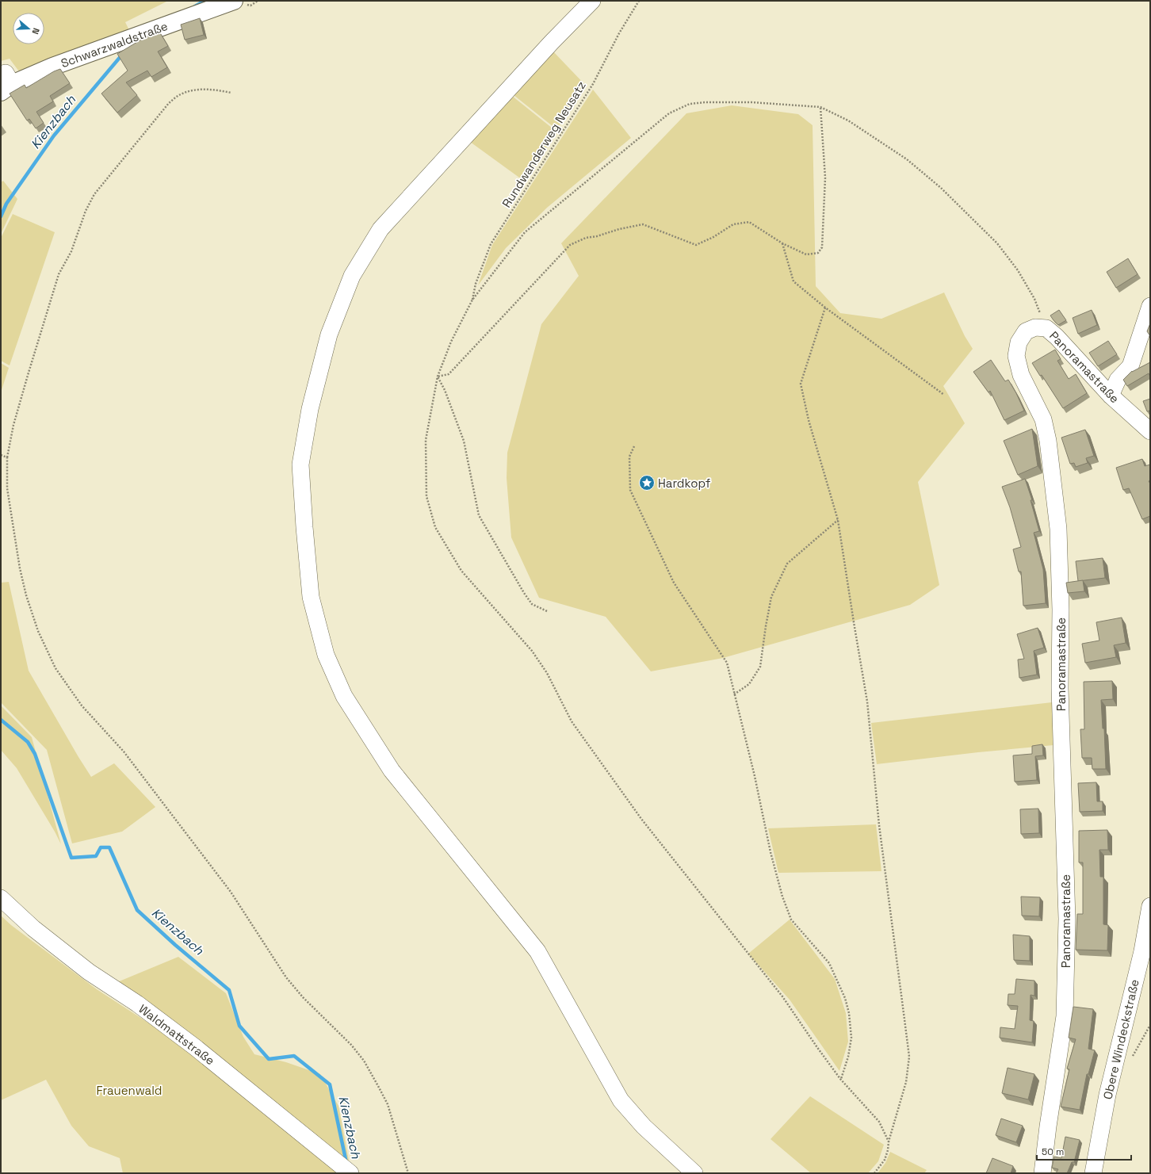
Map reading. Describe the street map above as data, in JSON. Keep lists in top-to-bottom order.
{
  "streets": {
    "main road": ["Schwarzwaldstraße"],
    "street": ["Panoramastraße", "Waldmattstraße", "Obere Windeckstraße"],
    "path": ["Rundwanderweg Neusatz"]
  },
  "water": ["Kienzbach"],
  "parks": ["Frauenwald"],
  "places": {
    "place": ["Hardkopf"]
  },
  "scale_bar": "50 m",
  "north": "right"
}
